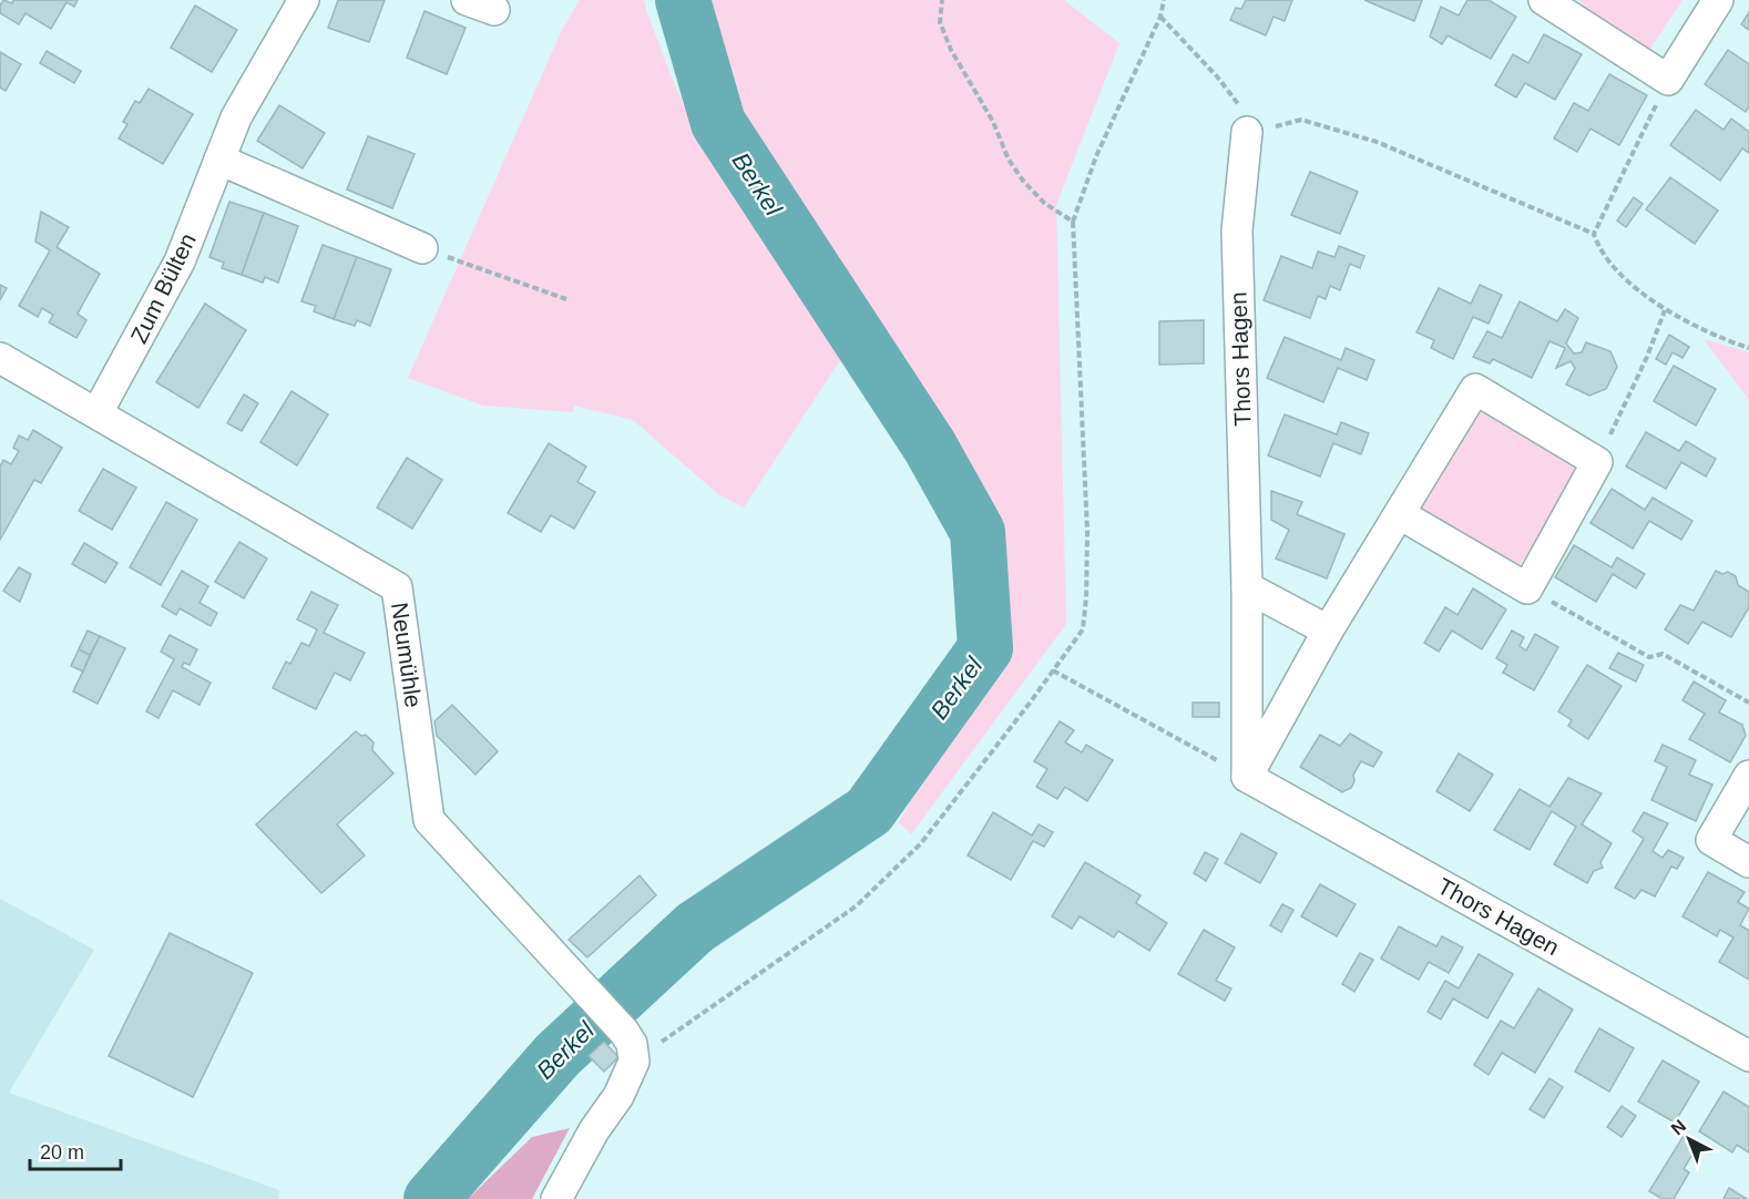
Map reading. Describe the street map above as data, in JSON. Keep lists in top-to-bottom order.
{
  "streets": {
    "street": ["Zum Bülten", "Thors Hagen", "Neumühle"]
  },
  "crossings": [
    ["Zum Bülten", "Neumühle"]
  ],
  "water": ["Berkel"],
  "scale_bar": "20 m",
  "north": "top left"
}
